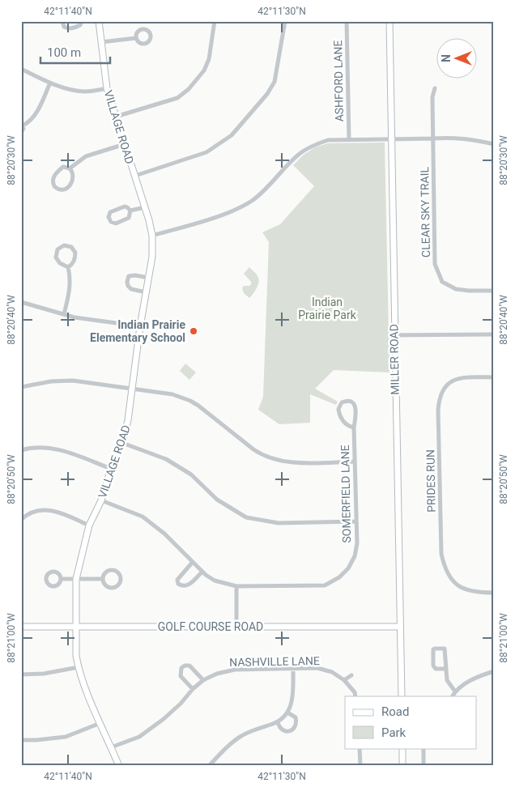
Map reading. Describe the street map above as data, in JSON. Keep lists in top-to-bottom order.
{
  "streets": {
    "street": [
      "ASHFORD LANE",
      "VILLAGE ROAD",
      "CLEAR SKY TRAIL",
      "MILLER ROAD",
      "PRIDES RUN",
      "SOMERFIELD LANE",
      "GOLF COURSE ROAD",
      "NASHVILLE LANE"
    ]
  },
  "crossings": [
    ["VILLAGE ROAD", "SOMERFIELD LANE"],
    ["VILLAGE ROAD", "GOLF COURSE ROAD"],
    ["VILLAGE ROAD", "NASHVILLE LANE"],
    ["MILLER ROAD", "GOLF COURSE ROAD"]
  ],
  "parks": ["Indian Prairie Park"],
  "places": ["Indian Prairie Elementary School"],
  "legend": ["Road", "Park"],
  "scale_bar": "100 m",
  "north": "left",
  "coordinates": [
    "42°11'40\"N",
    "42°11'30\"N",
    "88°20'30\"W",
    "88°20'40\"W",
    "88°20'50\"W",
    "88°21'00\"W"
  ]
}
